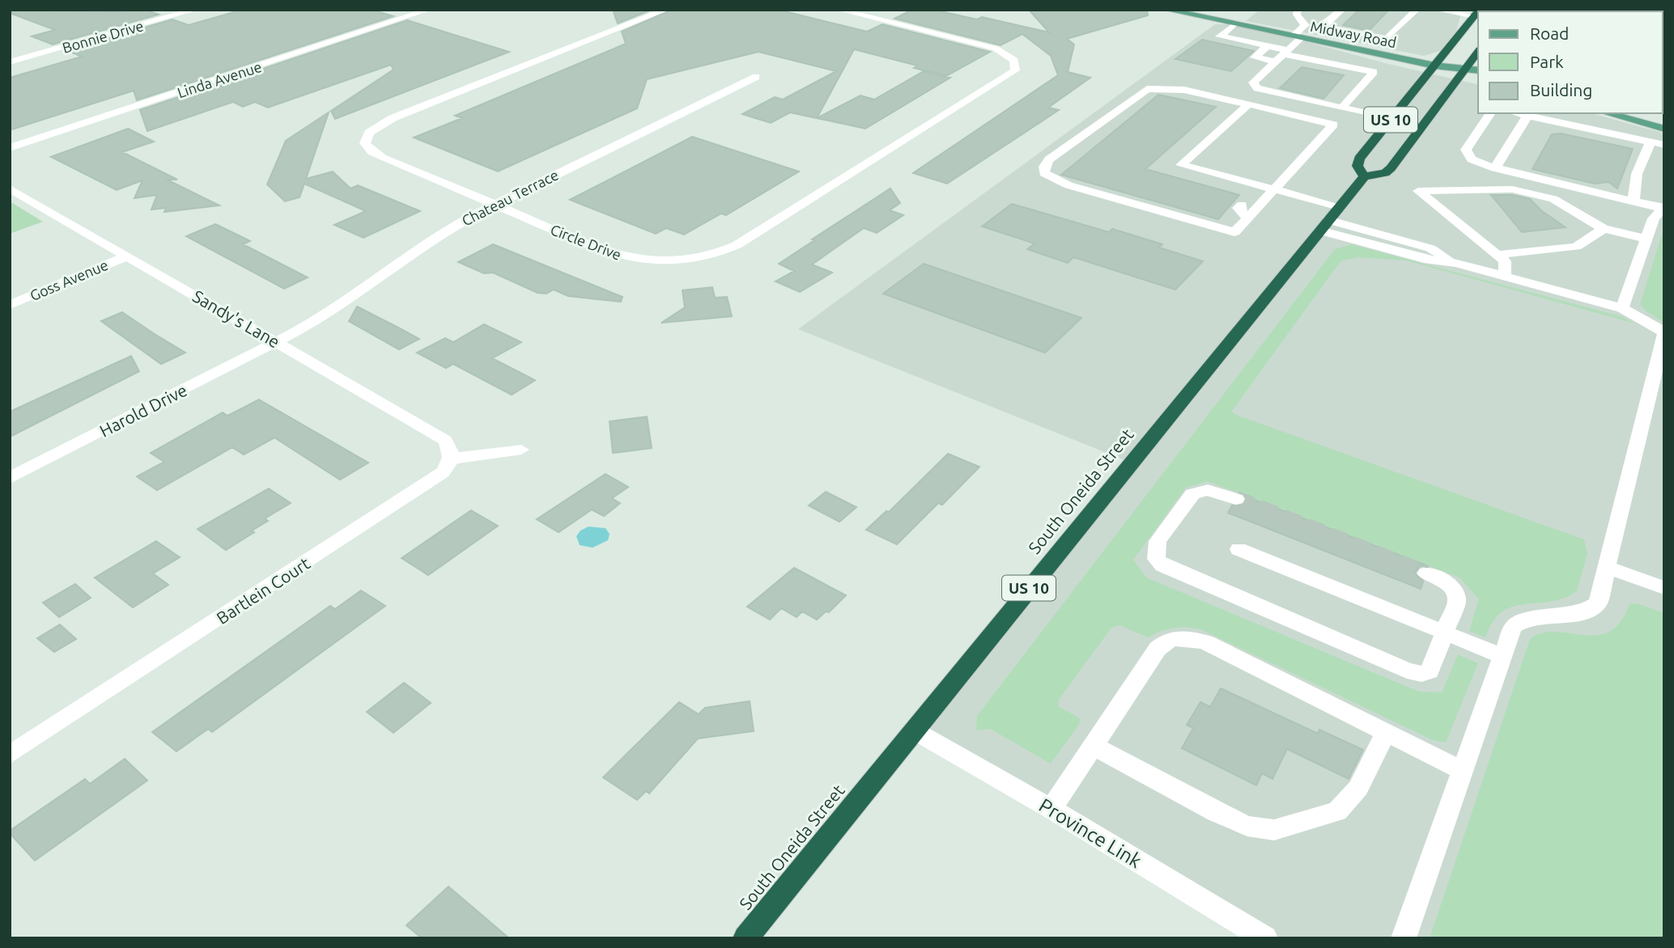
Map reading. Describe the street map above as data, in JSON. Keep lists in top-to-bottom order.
{
  "streets": {
    "highway": ["US 10", "South Oneida Street"],
    "main road": ["Midway Road"],
    "street": [
      "Bonnie Drive",
      "Linda Avenue",
      "Chateau Terrace",
      "Circle Drive",
      "Goss Avenue",
      "Sandy's Lane",
      "Harold Drive",
      "Bartlein Court",
      "Province Link"
    ]
  },
  "crossings": [
    ["Midway Road", "US 10"],
    ["US 10", "South Oneida Street"],
    ["Chateau Terrace", "Circle Drive"],
    ["Chateau Terrace", "Sandy's Lane"],
    ["Chateau Terrace", "Harold Drive"],
    ["Goss Avenue", "Sandy's Lane"],
    ["Sandy's Lane", "Harold Drive"],
    ["Sandy's Lane", "Bartlein Court"],
    ["South Oneida Street", "Province Link"]
  ],
  "legend": ["Road", "Park", "Building"]
}
